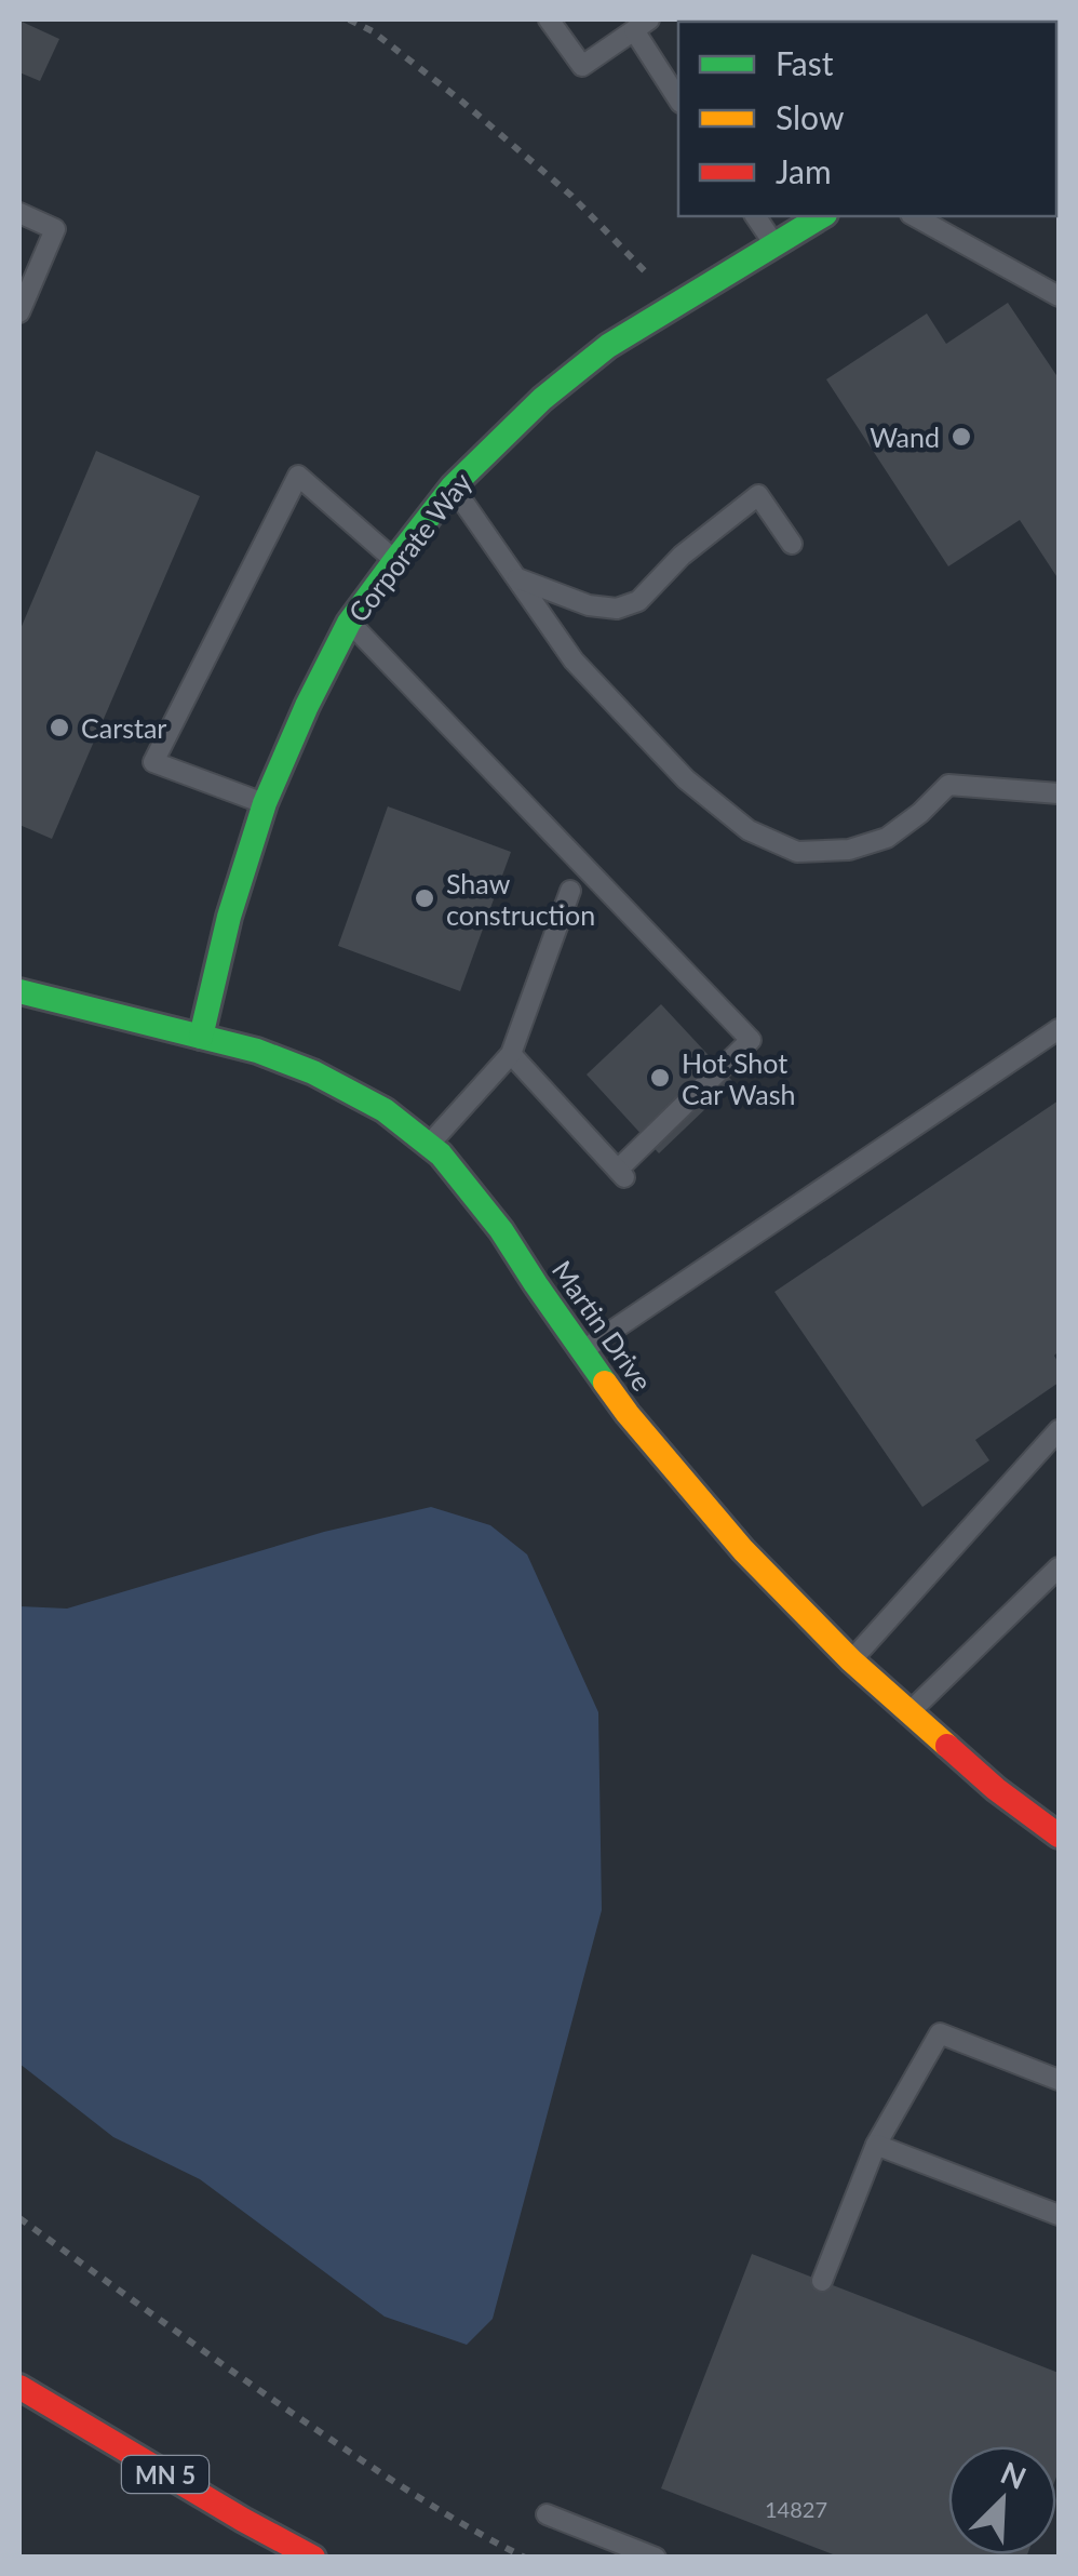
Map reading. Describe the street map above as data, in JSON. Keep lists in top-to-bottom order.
{
  "streets": {
    "main road": ["Corporate Way", "Martin Drive", "MN 5"]
  },
  "crossings": [
    ["Corporate Way", "Martin Drive"]
  ],
  "places": [
    "Wand",
    "Carstar",
    "Shaw construction",
    "Hot Shot Car Wash"
  ],
  "house_numbers": ["14827"],
  "legend": ["Fast", "Slow", "Jam"],
  "north": "top right"
}
